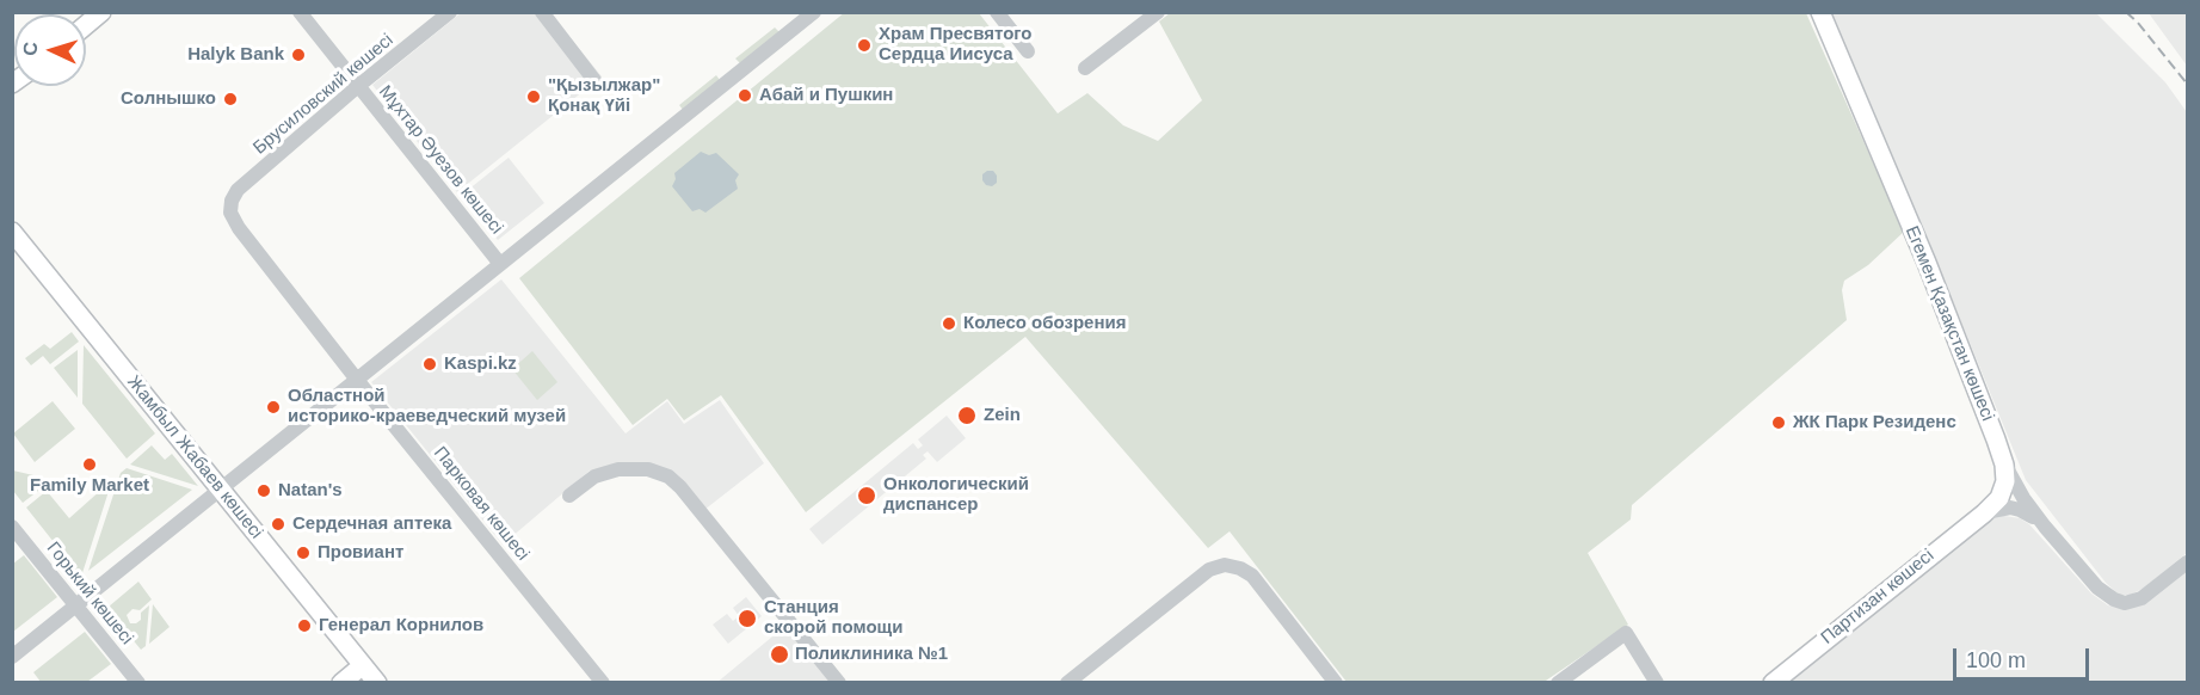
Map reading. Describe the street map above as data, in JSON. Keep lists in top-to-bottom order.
{
  "streets": {
    "main road": ["Егемен Қазақстан көшесі", "Жамбыл Жабаев көшесі", "Партизан көшесі"],
    "street": [
      "Брусиловский көшесі",
      "Мұхтар Әуезов көшесі",
      "Парковая көшесі",
      "Горький көшесі"
    ]
  },
  "crossings": [
    ["Брусиловский көшесі", "Мұхтар Әуезов көшесі"],
    ["Брусиловский көшесі", "Парковая көшесі"],
    ["Егемен Қазақстан көшесі", "Партизан көшесі"]
  ],
  "places": [
    "Храм Пресвятого Сердца Иисуса",
    "Halyk Bank",
    "Абай и Пушкин",
    "\"Қызылжар\" Қонақ Үйі",
    "Солнышко",
    "Колесо обозрения",
    "Kaspi.kz",
    "Oбластной историко-краеведческий музей",
    "Zein",
    "ЖК Парк Резиденс",
    "Family Мarket",
    "Natan's",
    "Онкологический диспансер",
    "Сердечная аптека",
    "Провиант",
    "Станция скорой помощи",
    "Генерал Корнилов",
    "Поликлиника №1"
  ],
  "scale_bar": "100 m",
  "north": "left"
}
